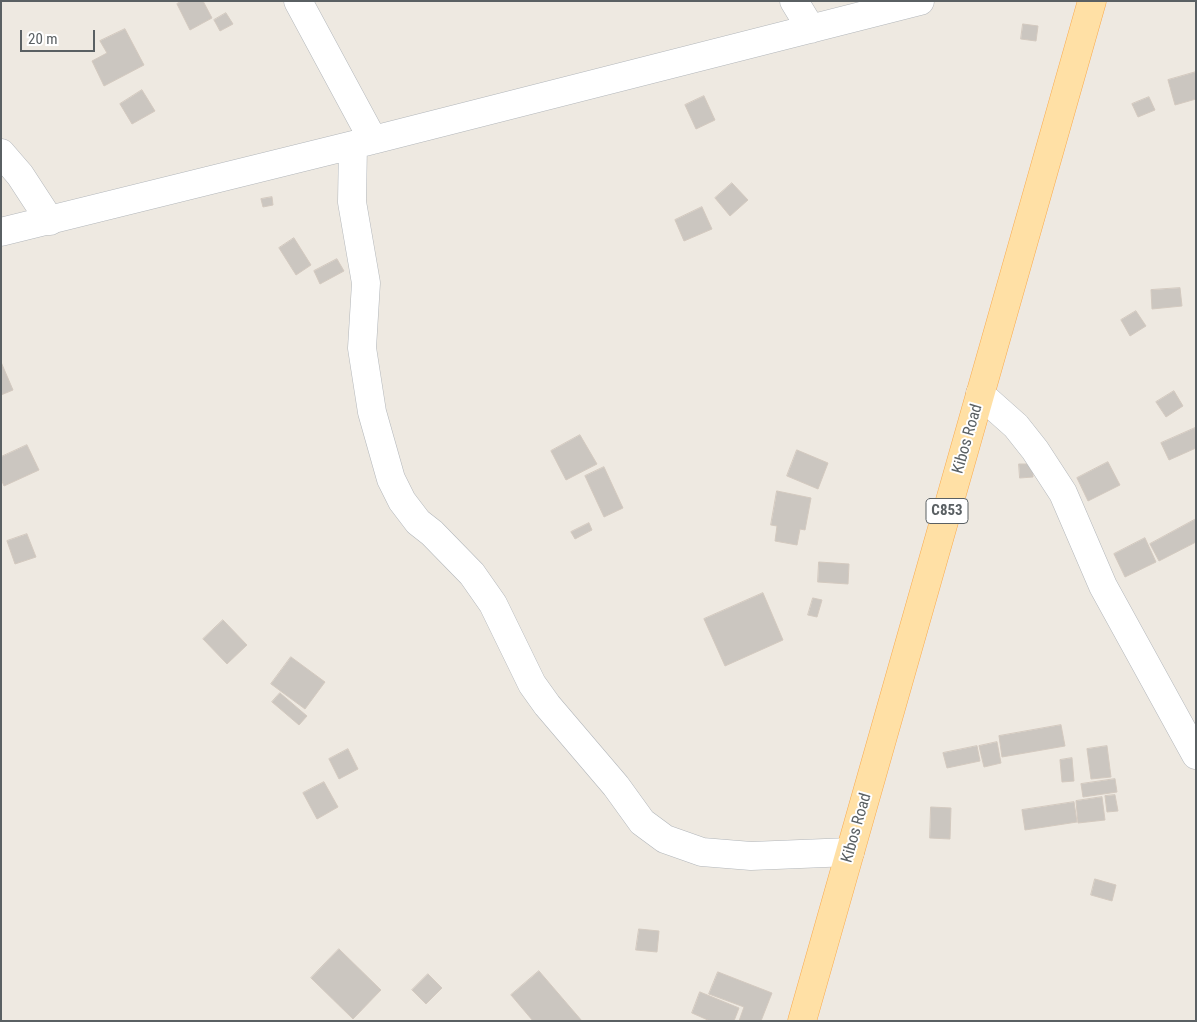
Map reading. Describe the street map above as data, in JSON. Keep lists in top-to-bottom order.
{
  "streets": {
    "main road": ["Kibos Road", "C853"]
  },
  "scale_bar": "20 m"
}
